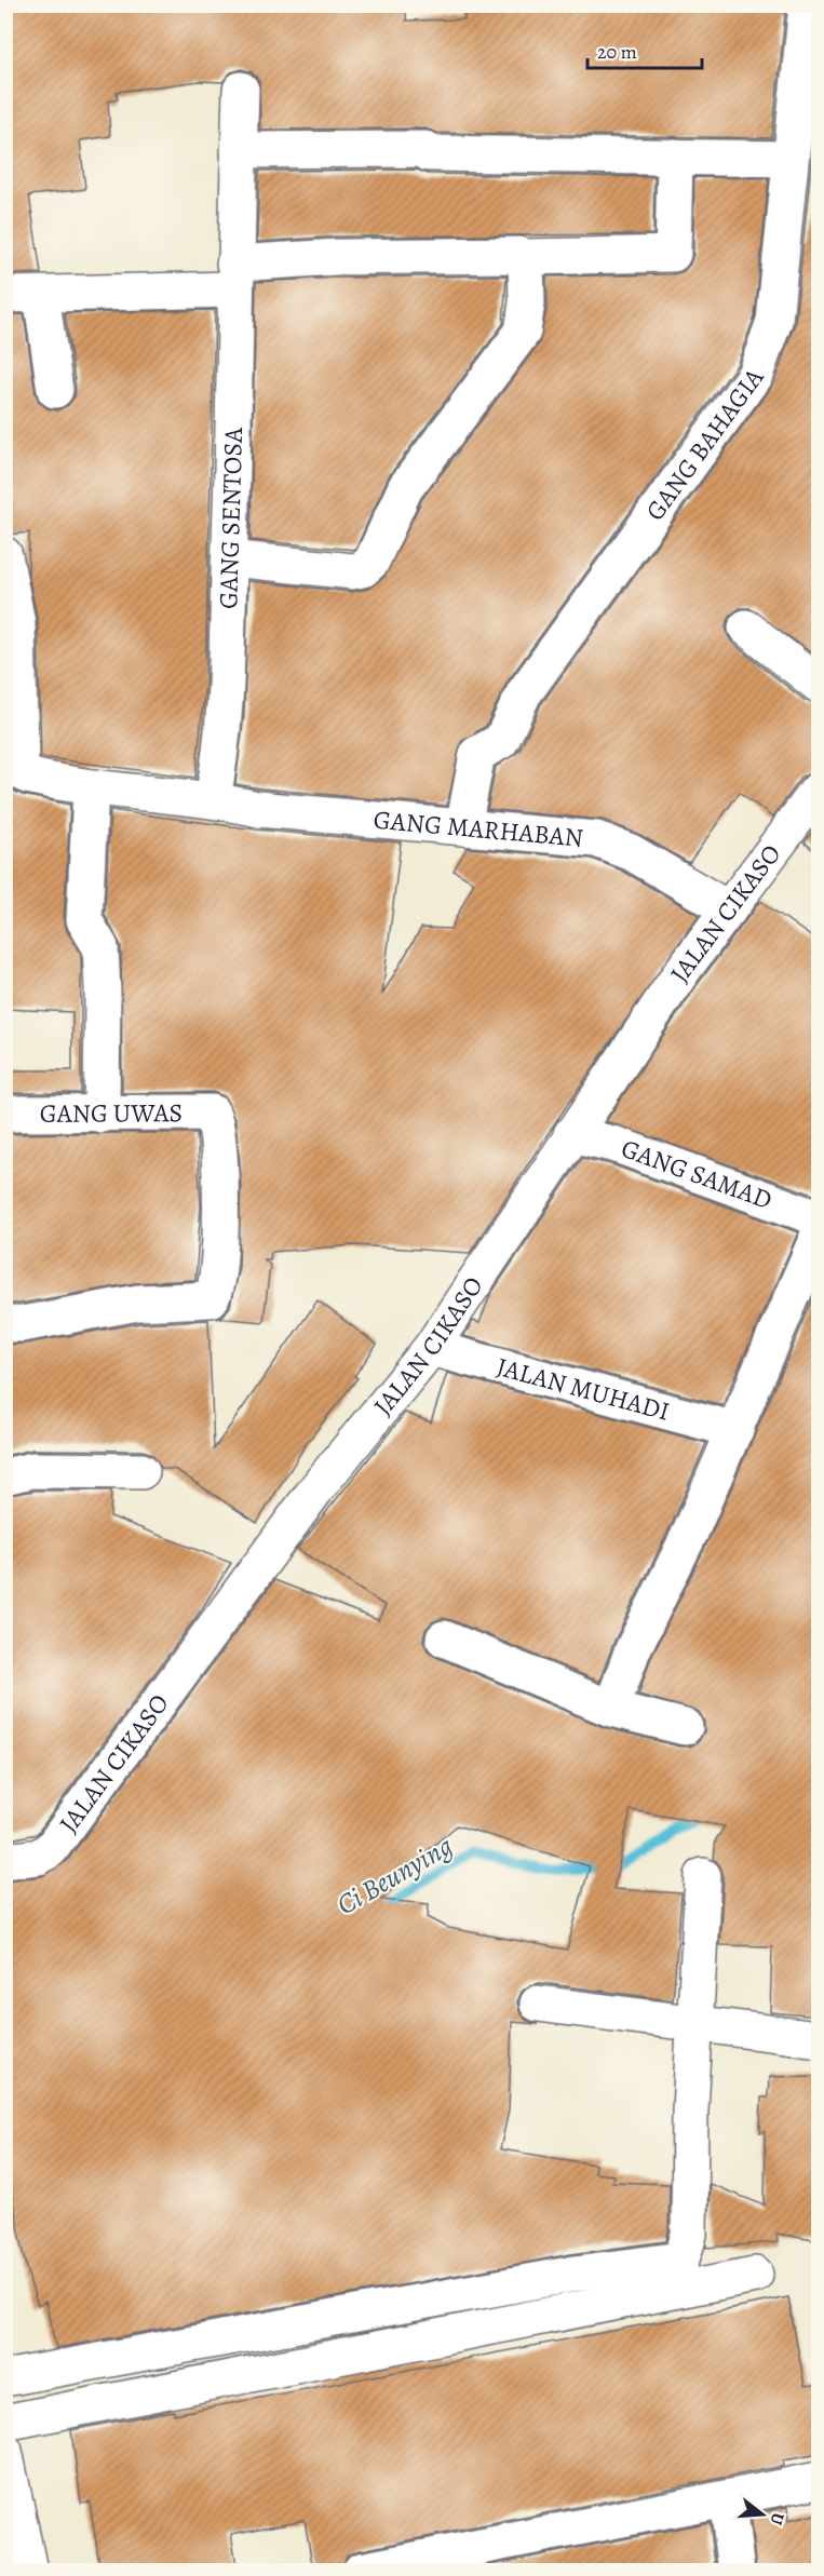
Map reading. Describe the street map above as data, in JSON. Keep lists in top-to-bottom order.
{
  "streets": {
    "street": [
      "GANG BAHAGIA",
      "GANG SENTOSA",
      "GANG MARHABAN",
      "JALAN CIKASO",
      "GANG UWAS",
      "GANG SAMAD",
      "JALAN MUHADI"
    ]
  },
  "crossings": [
    ["GANG BAHAGIA", "GANG MARHABAN"],
    ["GANG SENTOSA", "GANG MARHABAN"],
    ["GANG MARHABAN", "JALAN CIKASO"],
    ["JALAN CIKASO", "GANG SAMAD"],
    ["JALAN CIKASO", "JALAN MUHADI"]
  ],
  "water": ["Ci Beunying"],
  "scale_bar": "20 m",
  "north": "right"
}
